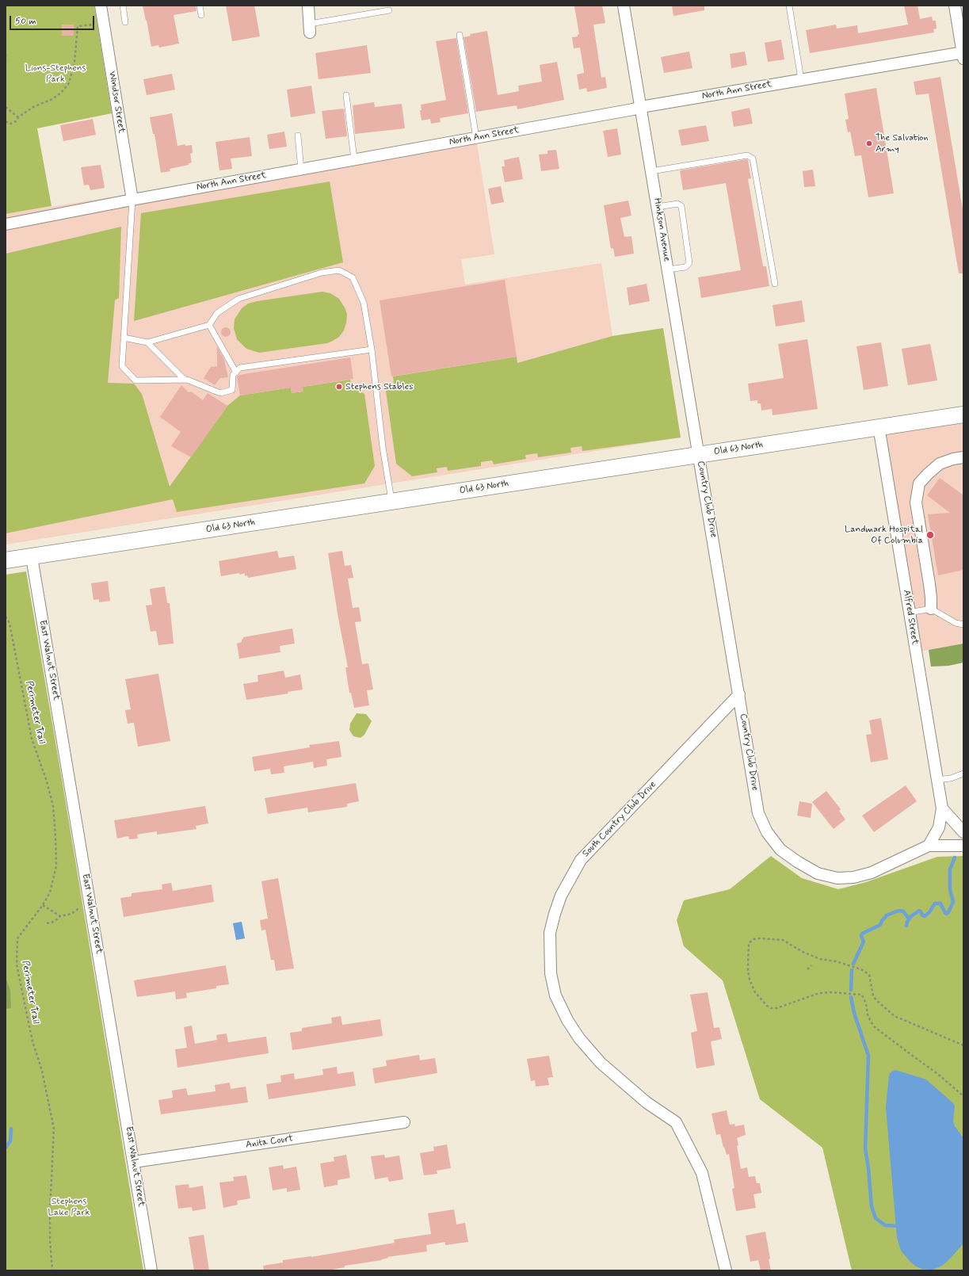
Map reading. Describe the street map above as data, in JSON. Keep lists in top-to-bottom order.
{
  "streets": {
    "main road": ["Old 63 North"],
    "street": [
      "North Ann Street",
      "Windsor Street",
      "Hinkson Avenue",
      "Country Club Drive",
      "Alfred Street",
      "East Walnut Street",
      "South Country Club Drive",
      "Anita Court"
    ],
    "path": ["Perimeter Trail"]
  },
  "crossings": [
    ["North Ann Street", "Windsor Street"],
    ["North Ann Street", "Hinkson Avenue"],
    ["Hinkson Avenue", "Old 63 North"],
    ["Hinkson Avenue", "Country Club Drive"],
    ["Old 63 North", "Country Club Drive"],
    ["Old 63 North", "Alfred Street"],
    ["Old 63 North", "East Walnut Street"],
    ["Country Club Drive", "Alfred Street"],
    ["Country Club Drive", "South Country Club Drive"],
    ["East Walnut Street", "Anita Court"]
  ],
  "parks": ["Lions-Stephens Park", "Stephens Lake Park"],
  "places": ["The Salvation Army", "Stephens Stables", "Landmark Hospital Of Columbia"],
  "scale_bar": "50 m"
}
